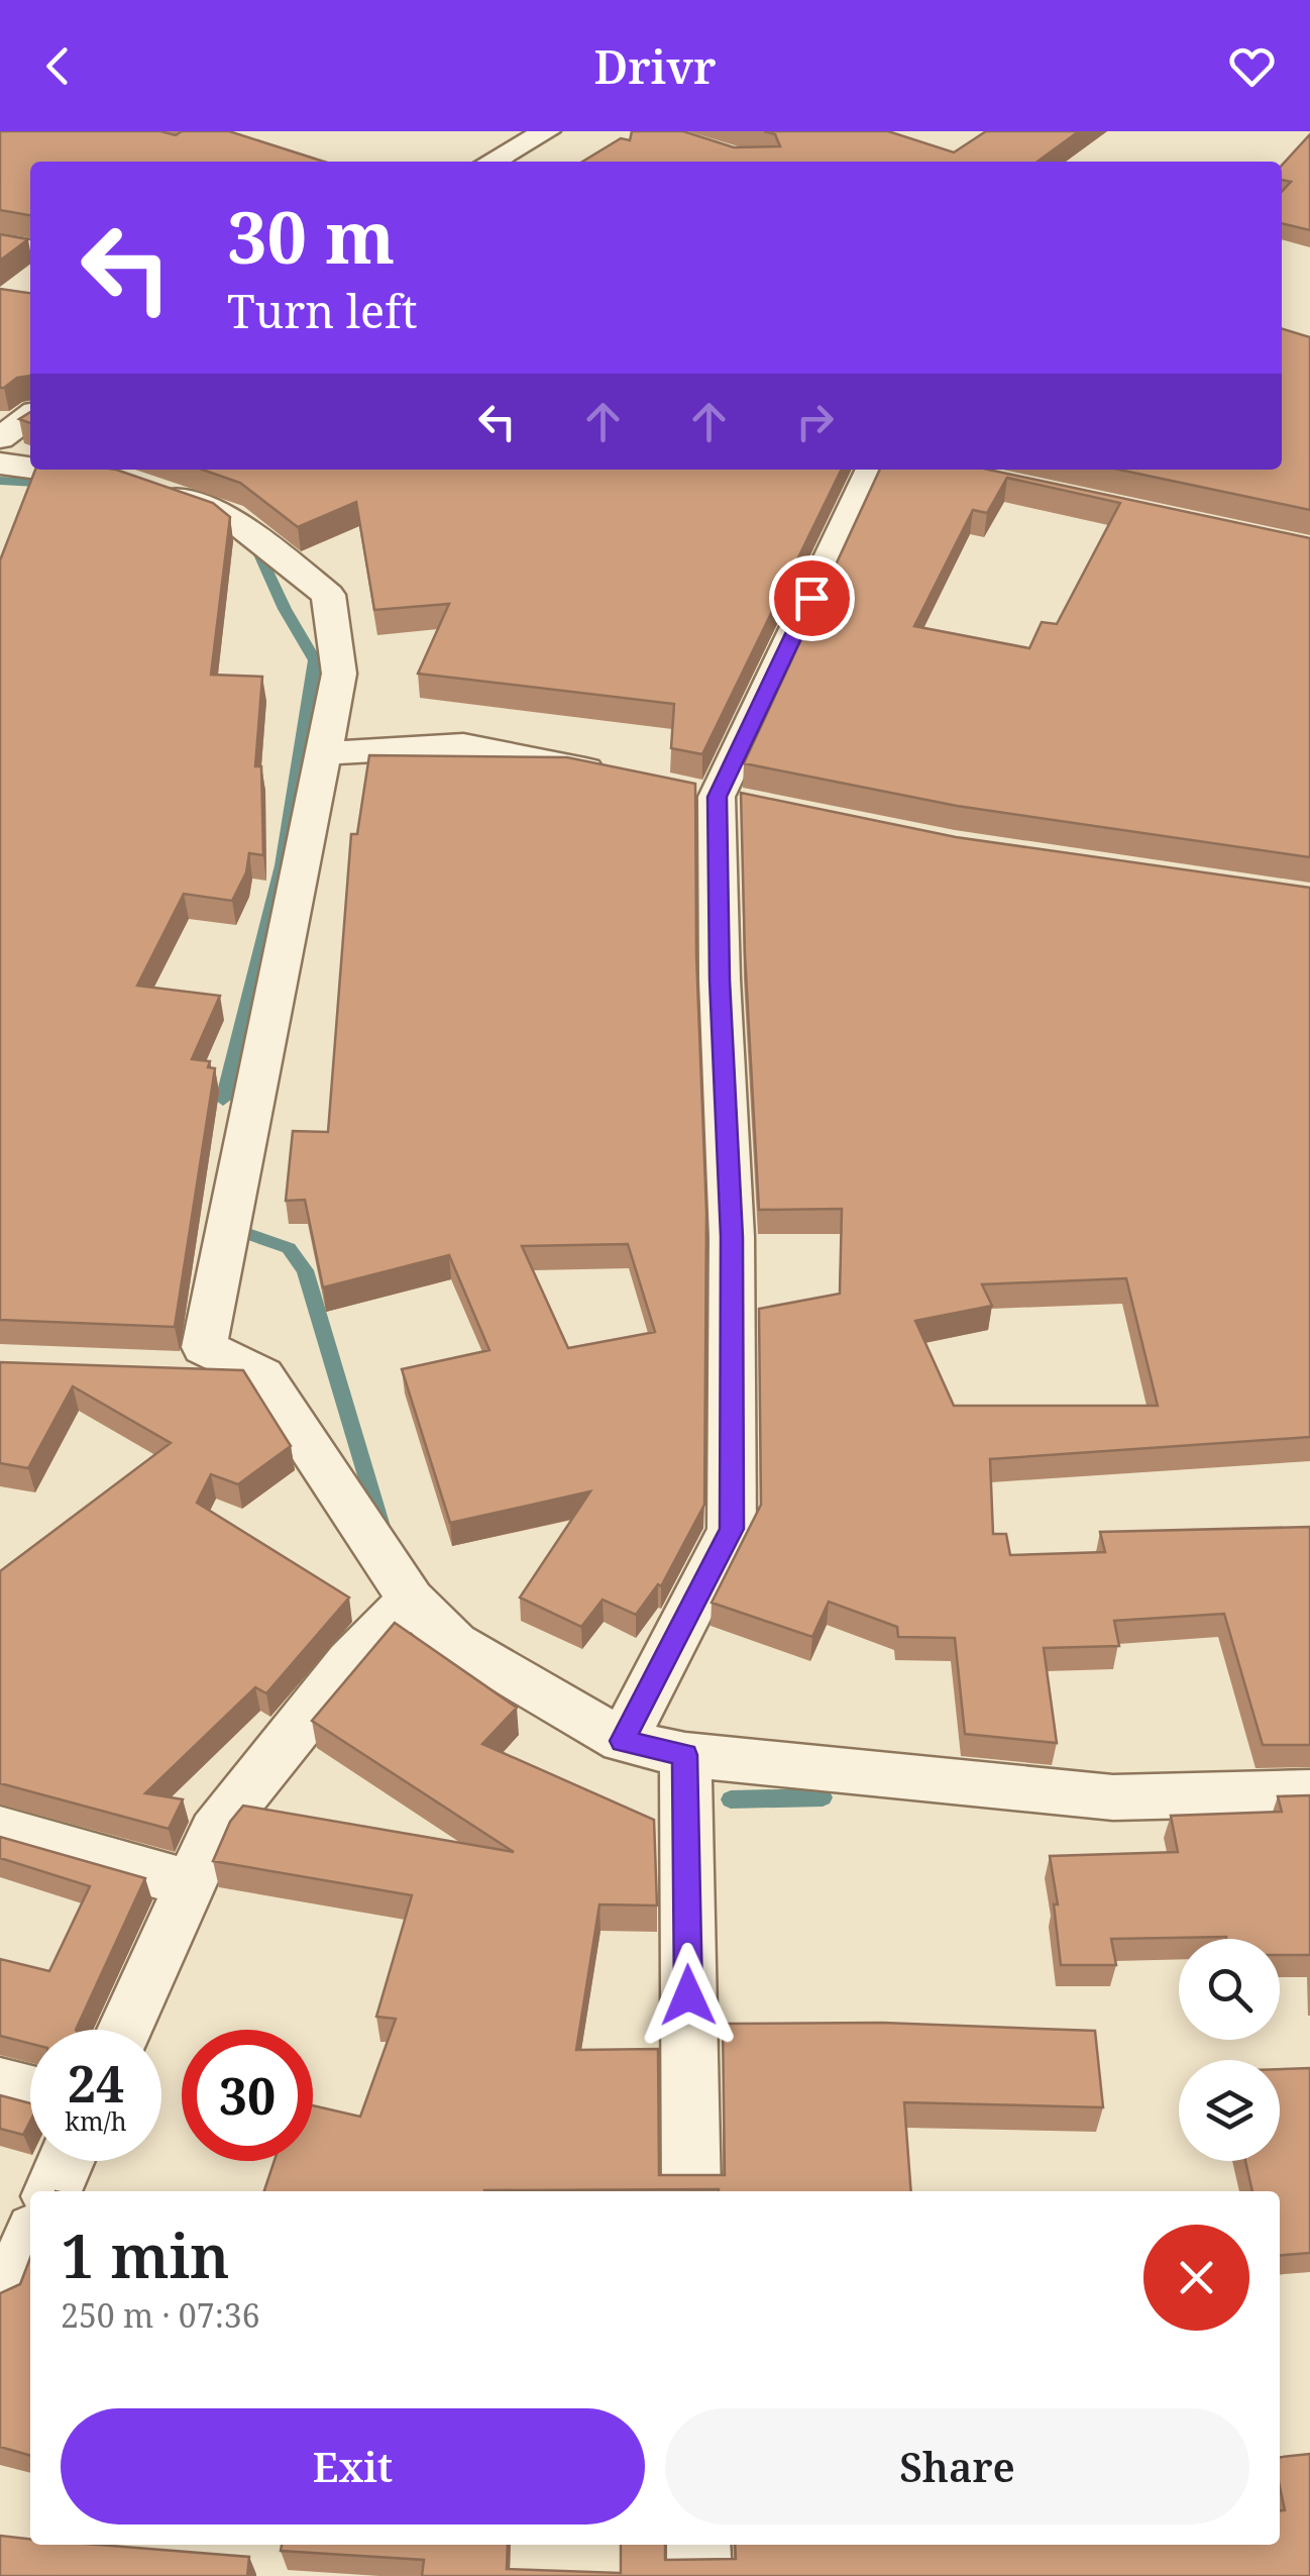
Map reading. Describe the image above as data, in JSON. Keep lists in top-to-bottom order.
{
  "page": {
    "header": "Drivr",
    "turn": ["30 m", "Turn left"],
    "speed": "24 km/h",
    "limit": "30",
    "heading": ["1 min", "250 m · 07:36"],
    "buttons": ["Exit", "Share"]
  }
}
